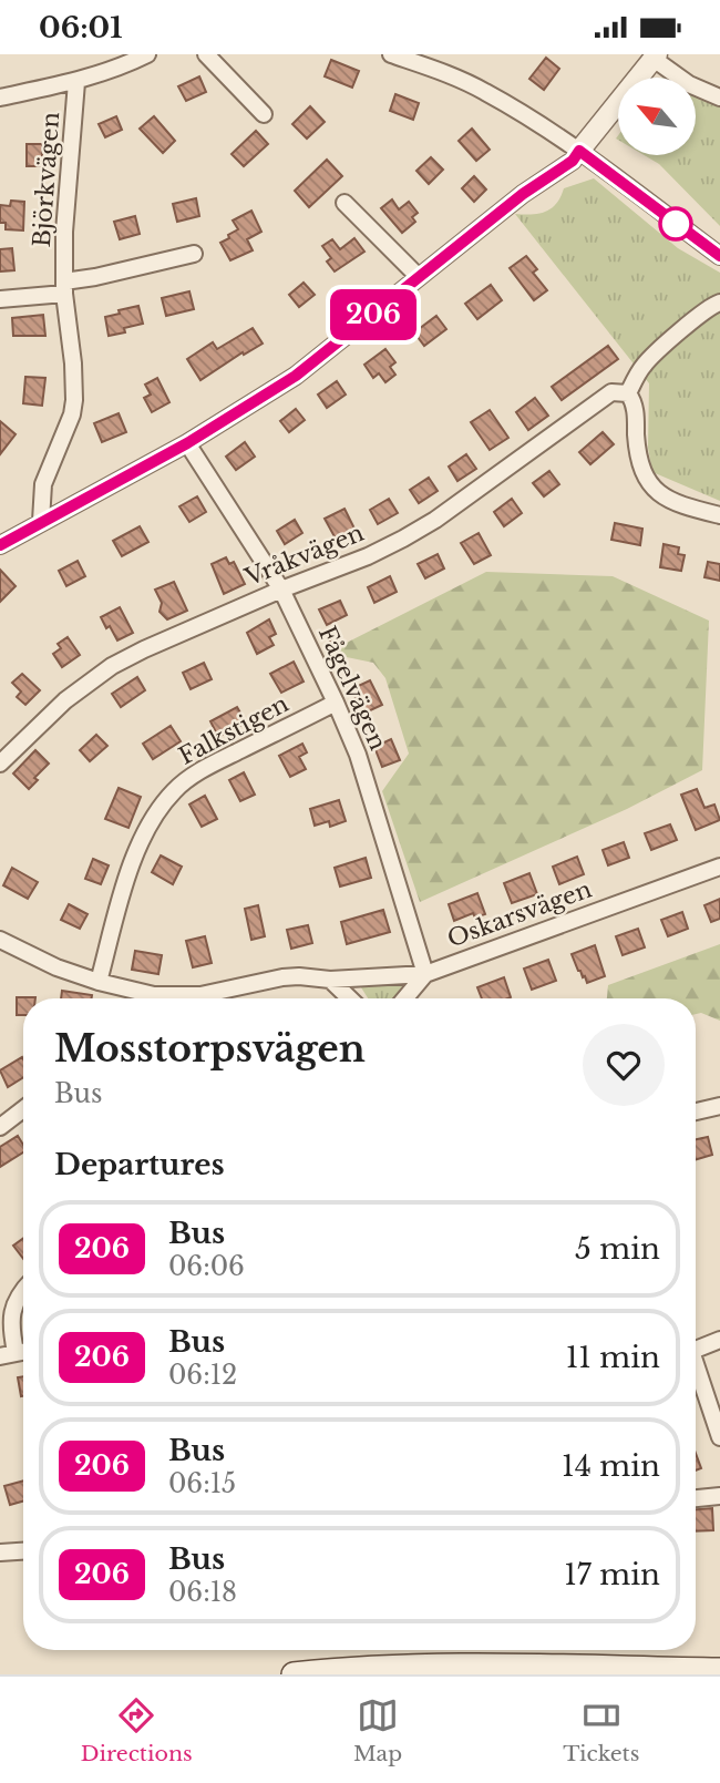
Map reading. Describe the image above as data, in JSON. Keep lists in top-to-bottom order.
{
  "streets": {
    "street": [
      "Björkvägen",
      "Vråkvägen",
      "Fågelvägen",
      "Falkstigen",
      "Oskarsvägen"
    ]
  },
  "crossings": [
    ["Vråkvägen", "Fågelvägen"],
    ["Fågelvägen", "Falkstigen"],
    ["Fågelvägen", "Oskarsvägen"],
    ["Falkstigen", "Oskarsvägen"]
  ],
  "lines": ["bus line 206"],
  "north": "top left",
  "page": {
    "status": "06:01",
    "on_map": "206",
    "heading": [
      ["Mosstorpsvägen", "Bus"],
      "Departures"
    ],
    "list": [
      {
        "mark": "206",
        "name": "Bus",
        "note": "06:06",
        "value": "5 min"
      },
      {
        "mark": "206",
        "name": "Bus",
        "note": "06:12",
        "value": "11 min"
      },
      {
        "mark": "206",
        "name": "Bus",
        "note": "06:15",
        "value": "14 min"
      },
      {
        "mark": "206",
        "name": "Bus",
        "note": "06:18",
        "value": "17 min"
      }
    ],
    "tabs": ["Directions", "Map", "Tickets"]
  }
}
